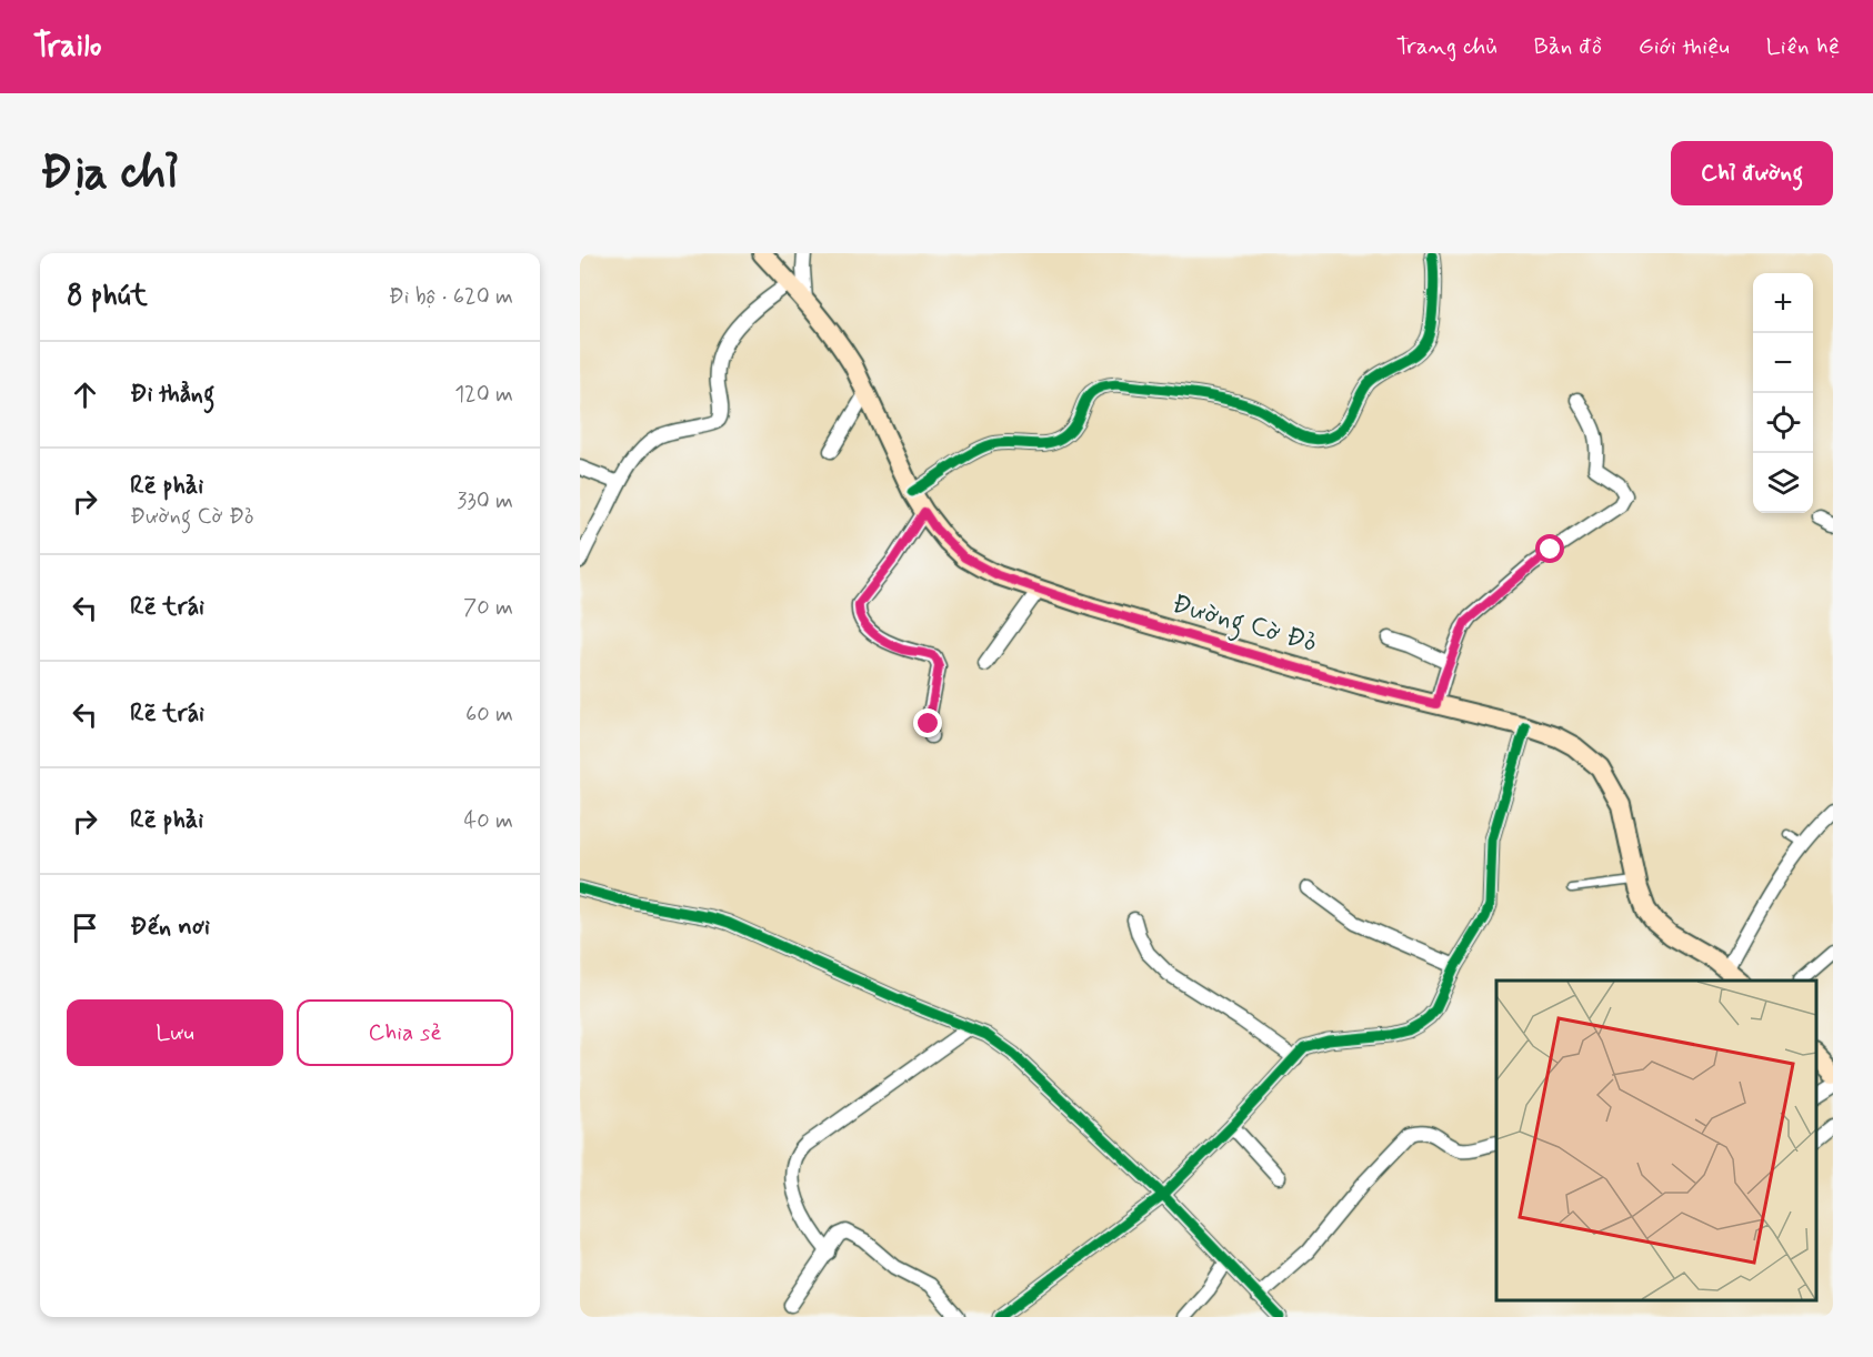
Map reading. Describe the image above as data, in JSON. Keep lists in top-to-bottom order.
{
  "streets": {
    "main road": ["Đường Cờ Đỏ"]
  },
  "page": {
    "header": "Trailo",
    "nav": [
      "Trang chủ",
      "Bản đồ",
      "Giới thiệu",
      "Liên hệ"
    ],
    "buttons": [
      "Chỉ đường",
      ["Lưu", "Chia sẻ"]
    ],
    "title": "Địa chỉ",
    "heading": ["8 phút", "Đi bộ · 620 m"],
    "map_buttons": ["+", "−"],
    "list": [
      ["Đi thẳng", "120 m"],
      ["Rẽ phải", "Đường Cờ Đỏ", "330 m"],
      ["Rẽ trái", "70 m"],
      ["Rẽ trái", "60 m"],
      ["Rẽ phải", "40 m"],
      "Đến nơi"
    ]
  }
}
